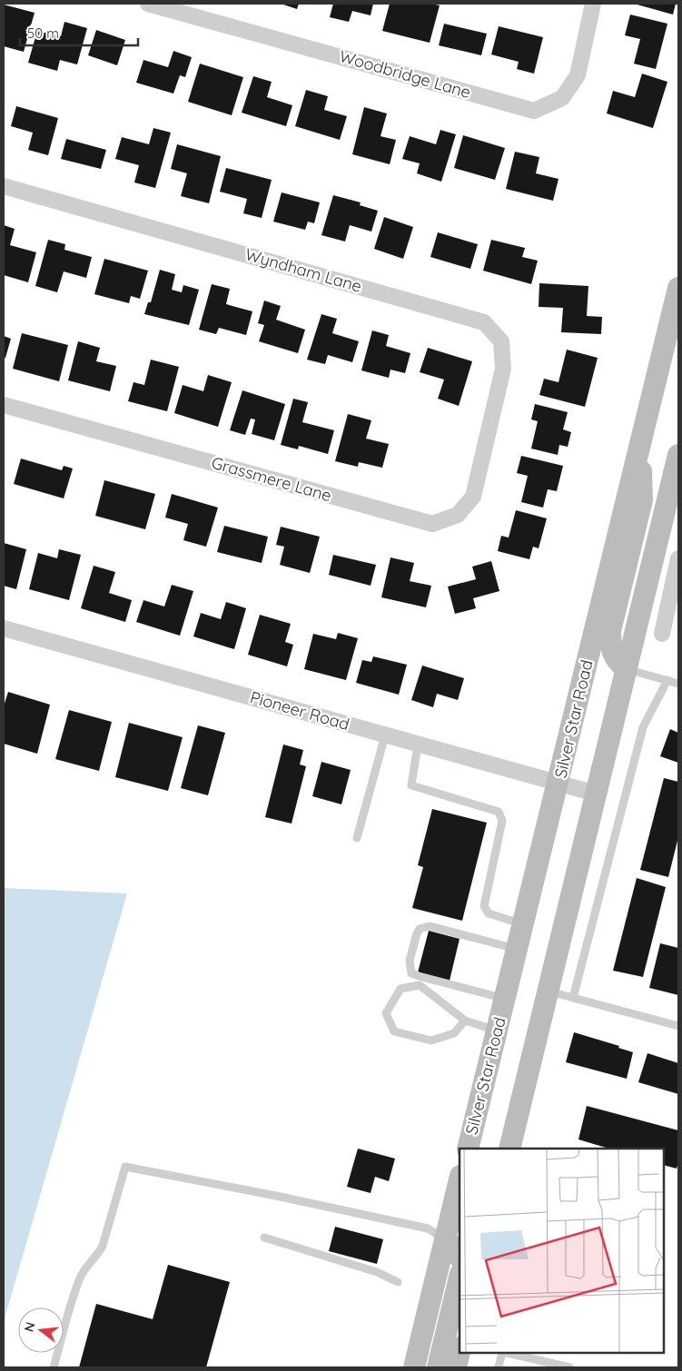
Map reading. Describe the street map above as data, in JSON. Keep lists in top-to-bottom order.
{
  "streets": {
    "main road": ["Silver Star Road"],
    "street": [
      "Woodbridge Lane",
      "Wyndham Lane",
      "Grassmere Lane",
      "Pioneer Road"
    ]
  },
  "crossings": [
    ["Wyndham Lane", "Grassmere Lane"],
    ["Pioneer Road", "Silver Star Road"]
  ],
  "scale_bar": "50 m",
  "north": "left"
}
